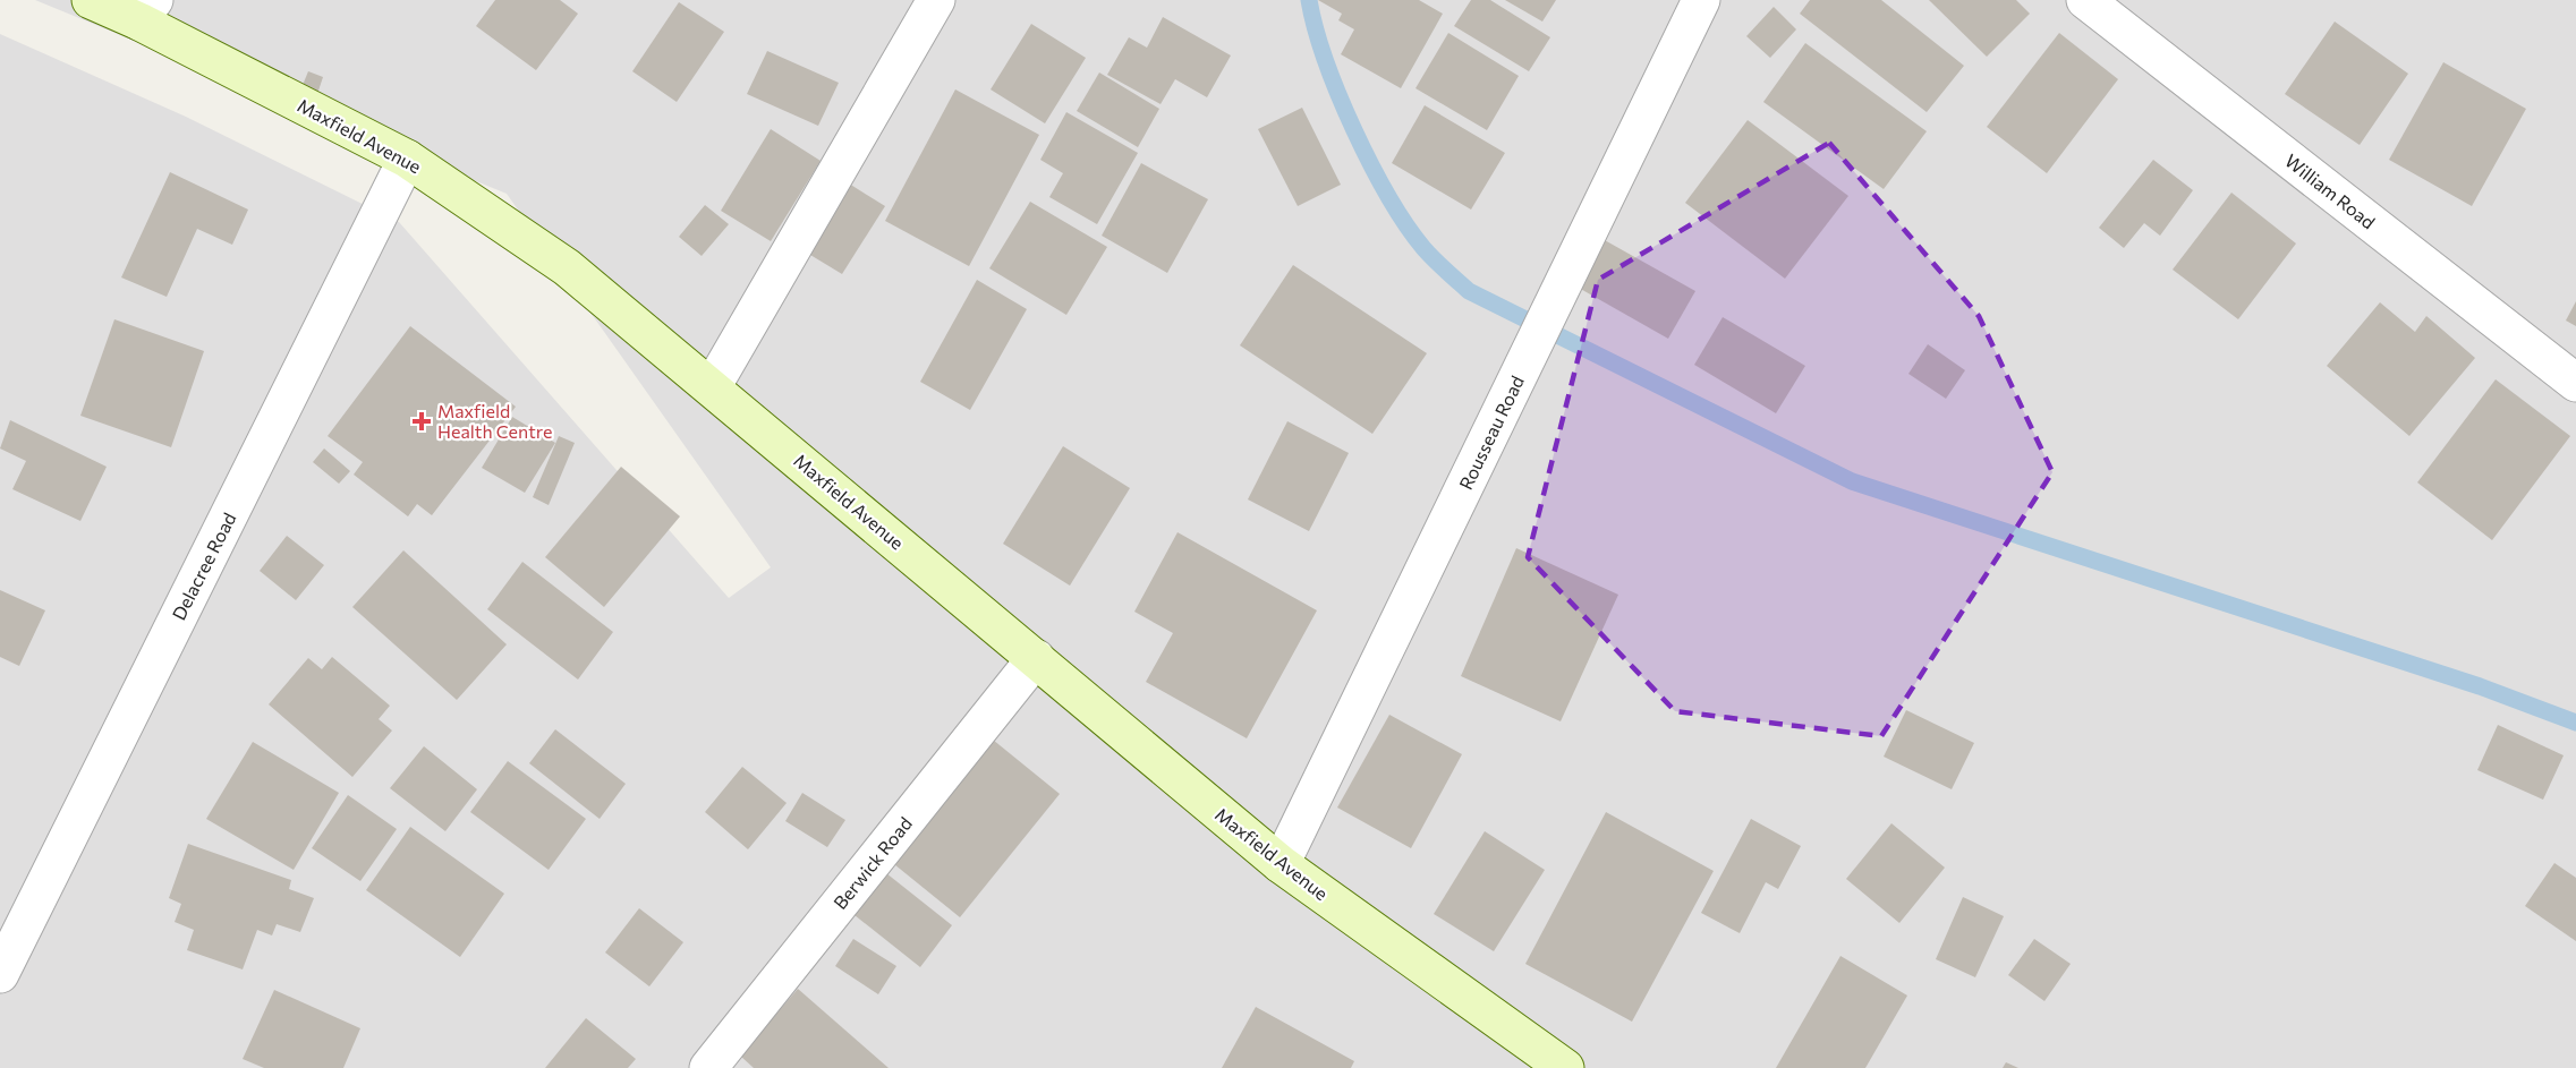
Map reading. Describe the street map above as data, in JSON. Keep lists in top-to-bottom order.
{
  "streets": {
    "main road": ["Maxfield Avenue"],
    "street": [
      "William Road",
      "Rousseau Road",
      "Delacree Road",
      "Berwick Road"
    ]
  },
  "crossings": [
    ["Maxfield Avenue", "Rousseau Road"],
    ["Maxfield Avenue", "Delacree Road"],
    ["Maxfield Avenue", "Berwick Road"]
  ],
  "places": {
    "health": ["Maxfield Health Centre"]
  }
}
